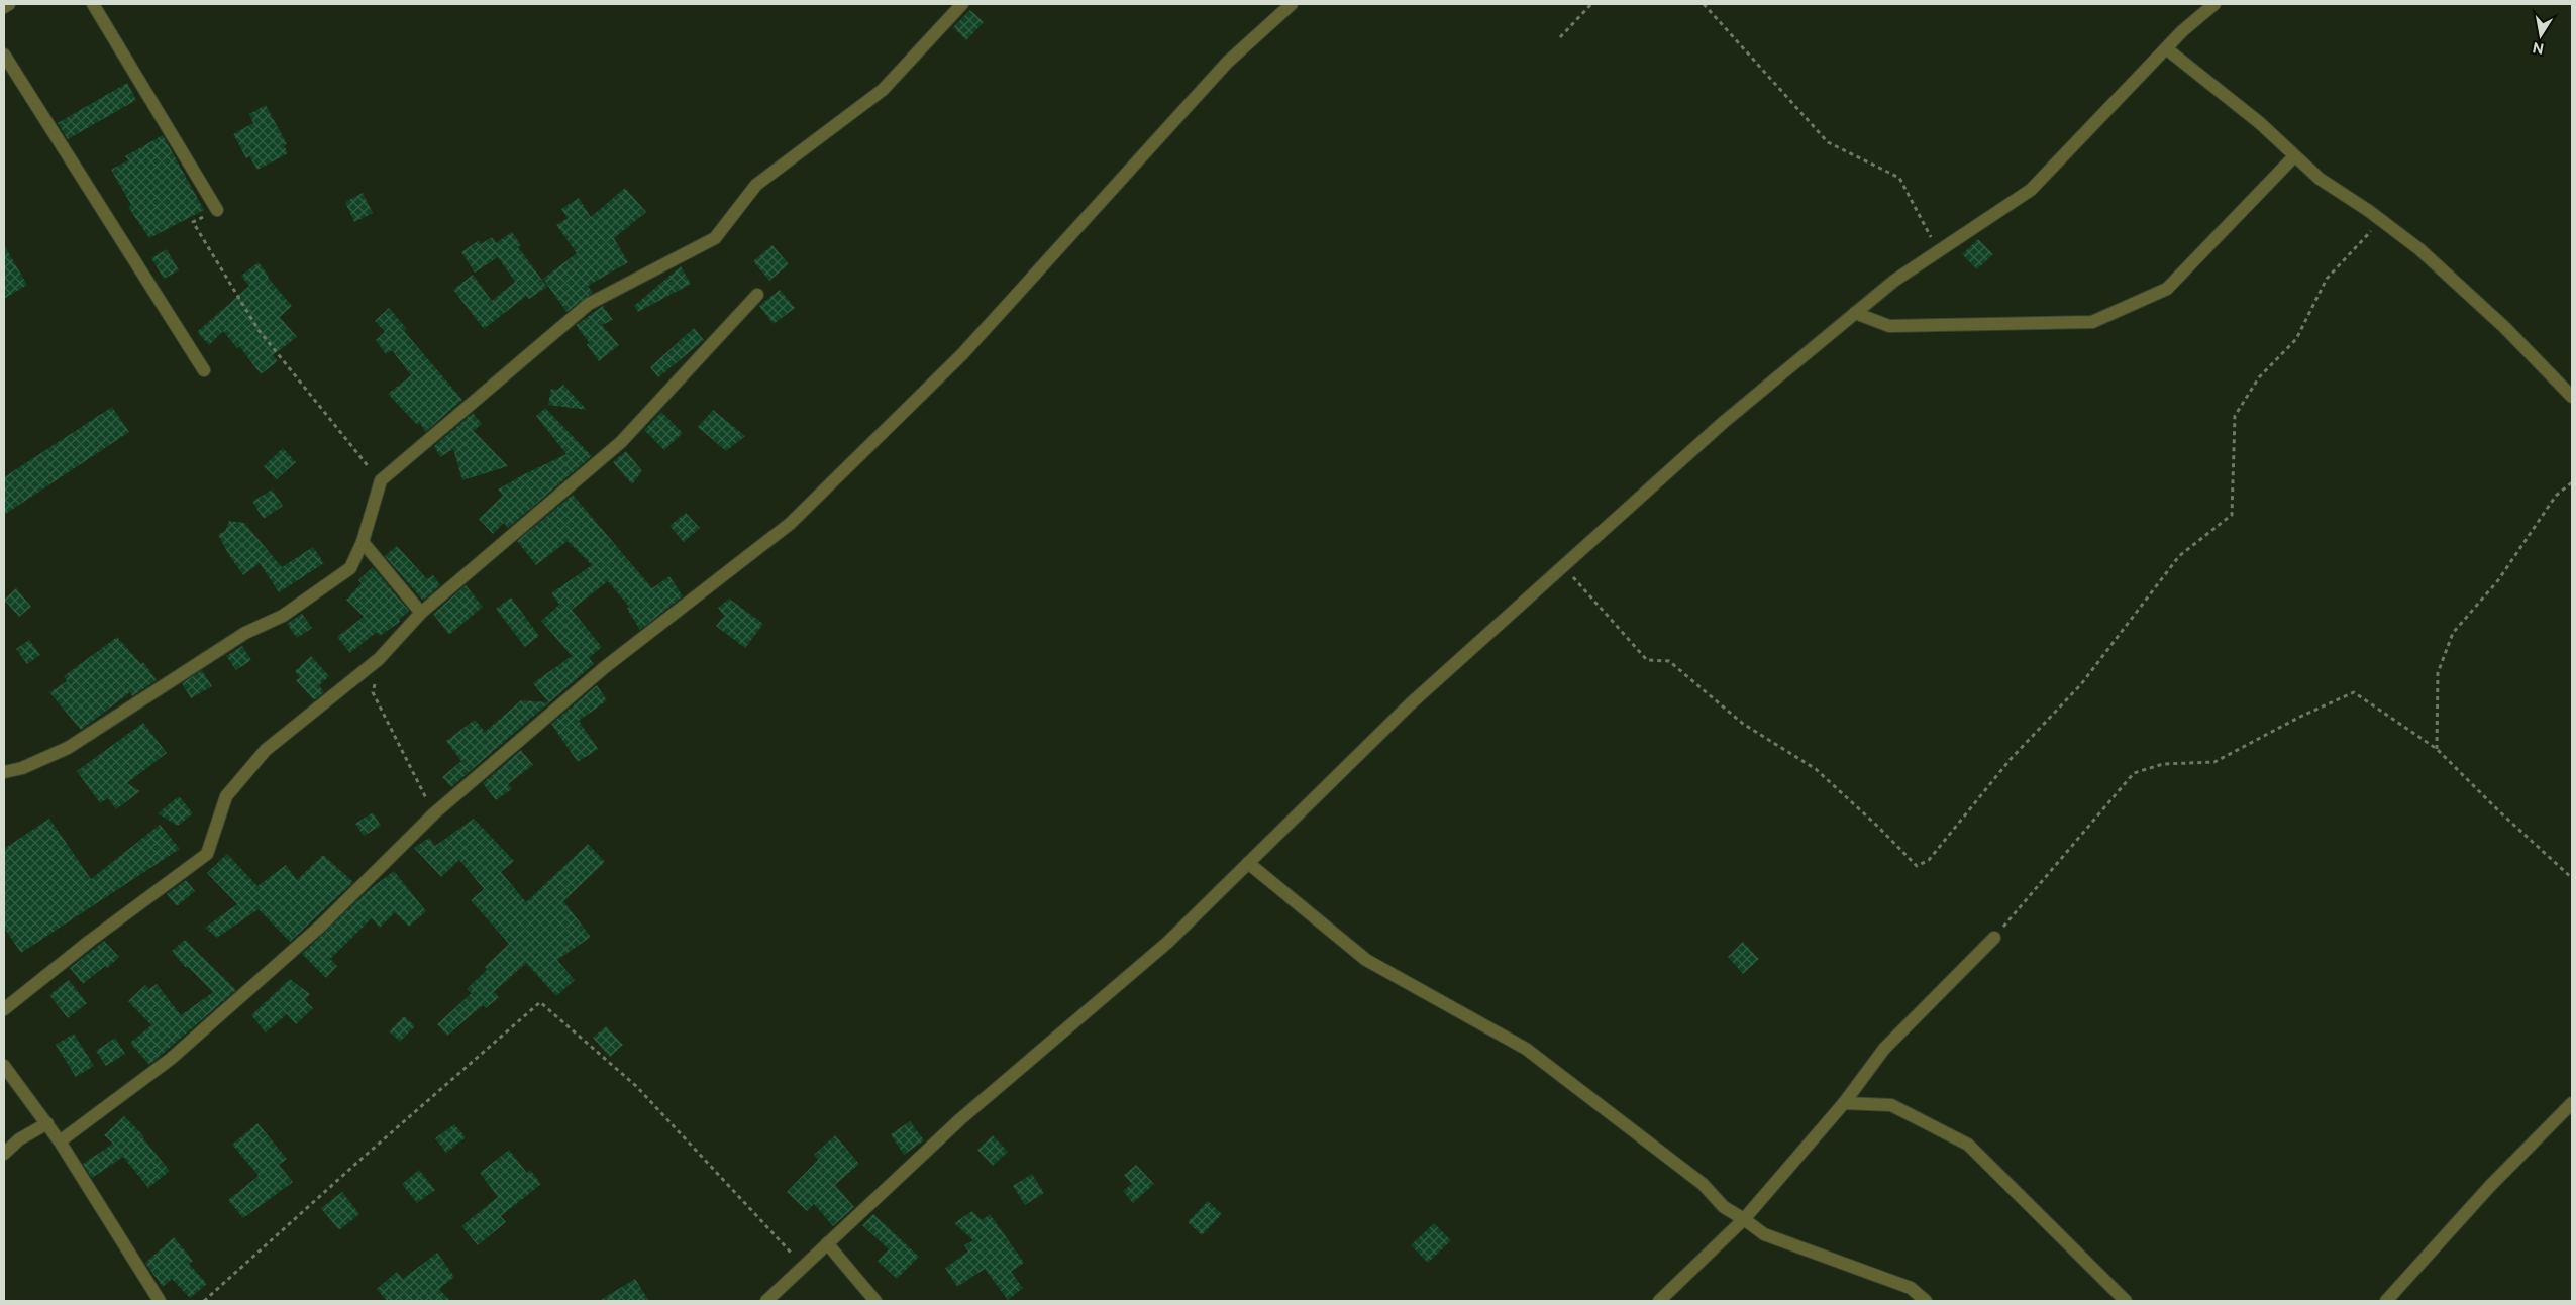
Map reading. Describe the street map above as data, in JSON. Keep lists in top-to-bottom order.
{
  "north": "bottom"
}
